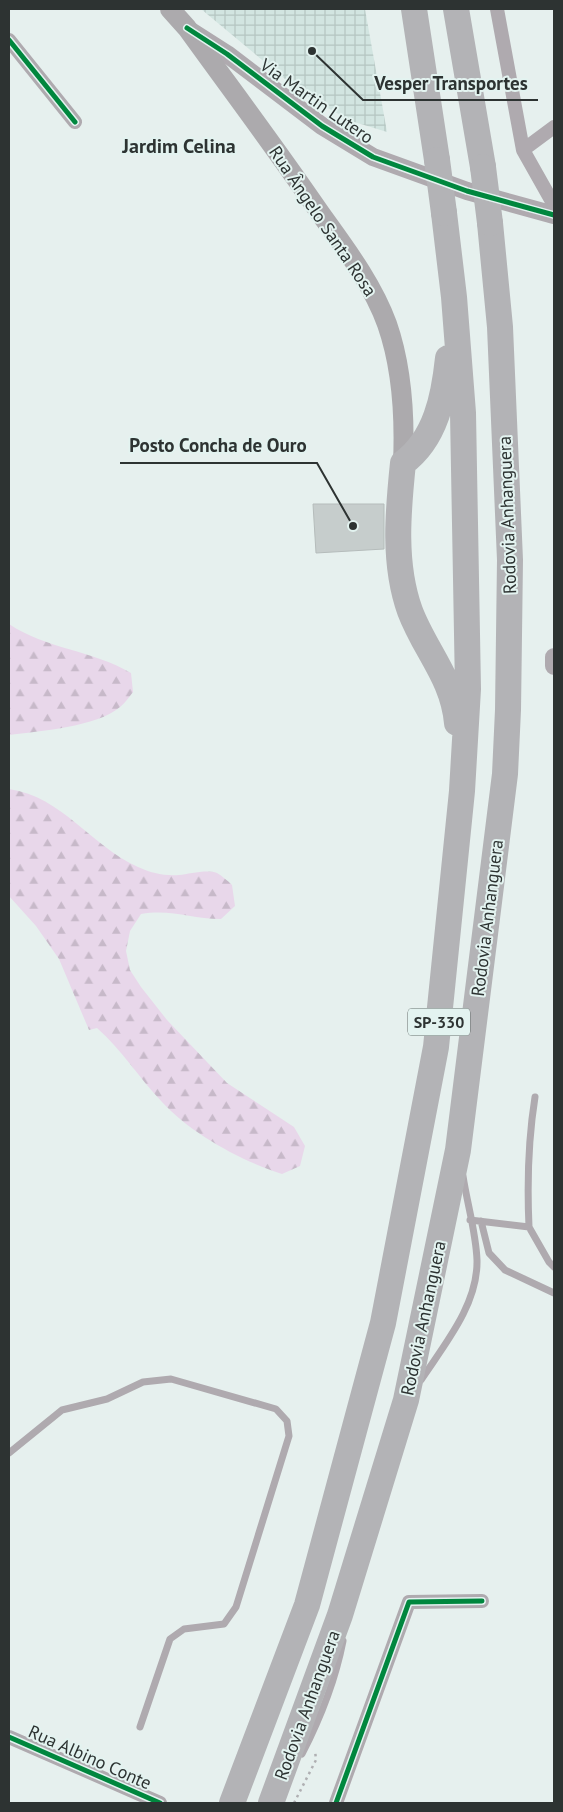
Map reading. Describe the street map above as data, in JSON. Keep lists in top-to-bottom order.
{
  "streets": {
    "highway": ["Rodovia Anhanguera", "SP-330"],
    "main road": ["Rua Ângelo Santa Rosa"],
    "street": ["Via Martin Lutero", "Rua Albino Conte"]
  },
  "crossings": [
    ["Via Martin Lutero", "Rua Ângelo Santa Rosa"]
  ],
  "districts": ["Jardim Celina"],
  "places": ["Vesper Transportes", "Posto Concha de Ouro"]
}
